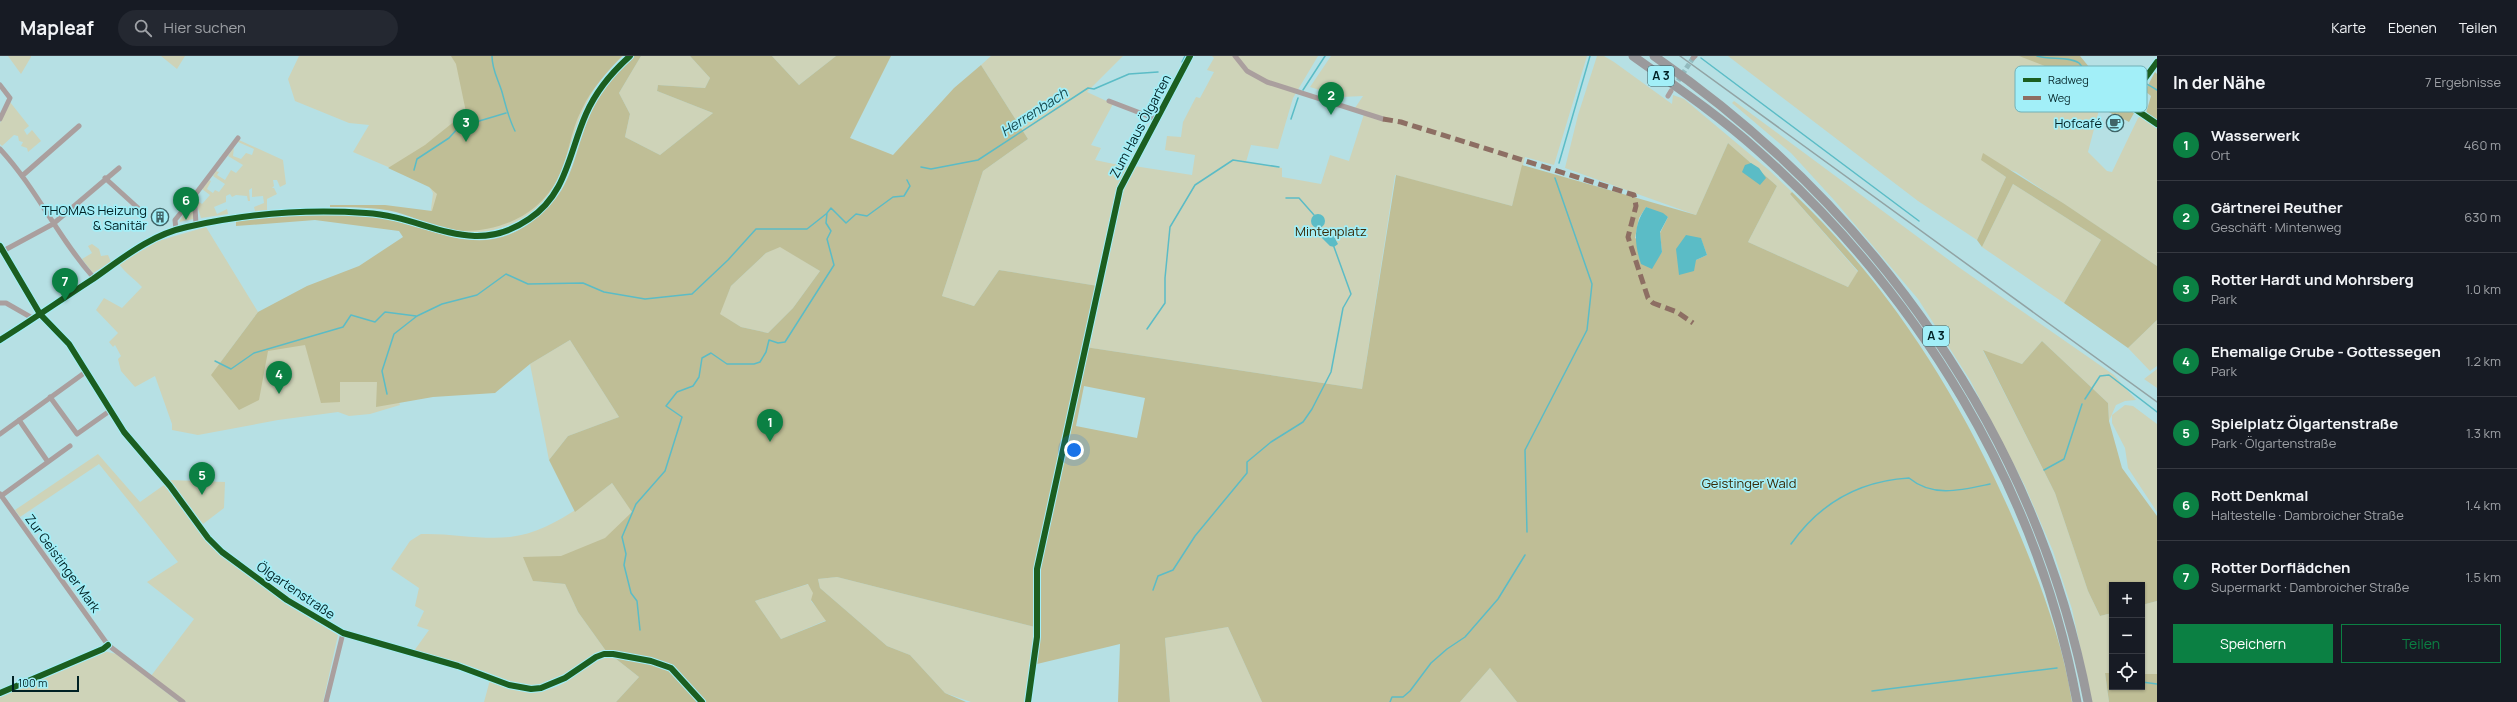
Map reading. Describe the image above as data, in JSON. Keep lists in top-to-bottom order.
{
  "streets": {
    "highway": ["A 3"],
    "street": ["Zum Haus Ölgarten", "Zur Geistinger Mark", "Ölgartenstraße"]
  },
  "water": ["Herrenbach"],
  "parks": ["Mintenplatz", "Geistinger Wald"],
  "places": {
    "cafe": ["Hofcafé"],
    "building": ["THOMAS Heizung & Sanitär"]
  },
  "legend": ["Radweg", "Weg"],
  "scale_bar": "100 m",
  "page": {
    "header": "Mapleaf",
    "search": "Hier suchen",
    "nav": ["Karte", "Ebenen", "Teilen"],
    "heading": ["In der Nähe", "7 Ergebnisse"],
    "pins": [
      "2",
      "3",
      "6",
      "7",
      "4",
      "1",
      "5"
    ],
    "list": [
      {
        "mark": "1",
        "name": "Wasserwerk",
        "note": "Ort",
        "value": "460 m"
      },
      {
        "mark": "2",
        "name": "Gärtnerei Reuther",
        "note": "Geschäft · Mintenweg",
        "value": "630 m"
      },
      {
        "mark": "3",
        "name": "Rotter Hardt und Mohrsberg",
        "note": "Park",
        "value": "1.0 km"
      },
      {
        "mark": "4",
        "name": "Ehemalige Grube - Gottessegen",
        "note": "Park",
        "value": "1.2 km"
      },
      {
        "mark": "5",
        "name": "Spielplatz Ölgartenstraße",
        "note": "Park · Ölgartenstraße",
        "value": "1.3 km"
      },
      {
        "mark": "6",
        "name": "Rott Denkmal",
        "note": "Haltestelle · Dambroicher Straße",
        "value": "1.4 km"
      },
      {
        "mark": "7",
        "name": "Rotter Dorflädchen",
        "note": "Supermarkt · Dambroicher Straße",
        "value": "1.5 km"
      }
    ],
    "map_buttons": ["+", "−"],
    "buttons": ["Speichern", "Teilen"],
    "scale": "100 m"
  }
}
